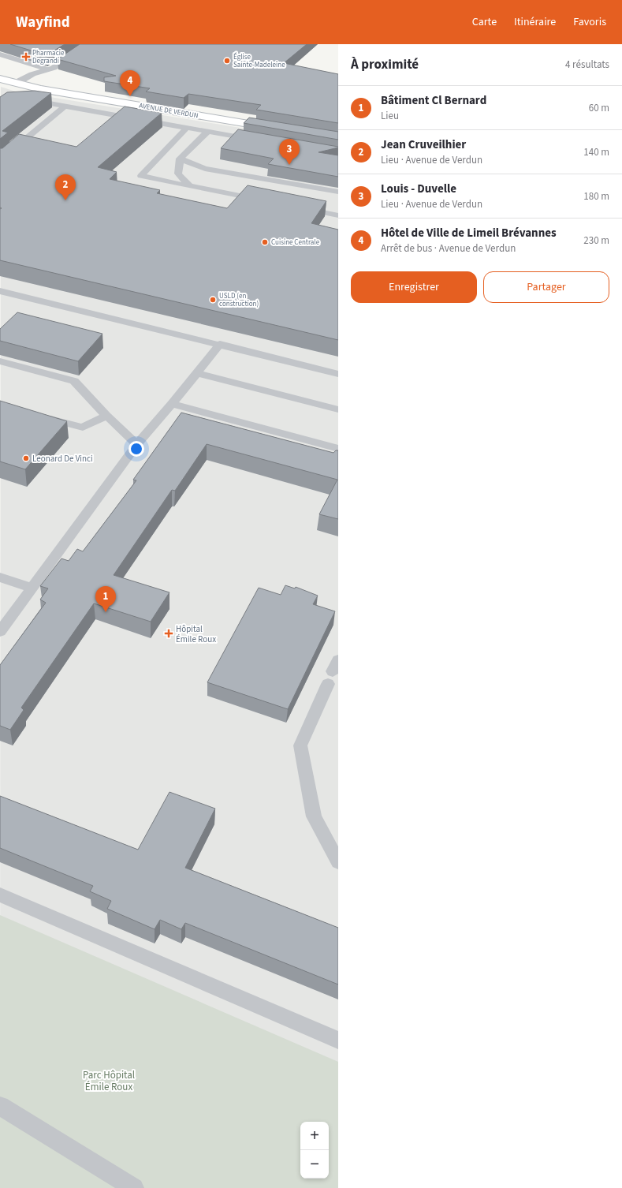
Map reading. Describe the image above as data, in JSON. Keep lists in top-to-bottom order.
{
  "streets": {
    "street": ["AVENUE DE VERDUN"]
  },
  "parks": ["Parc Hôpital Émile Roux"],
  "places": {
    "health": ["Pharmacie Degrandi", "Hôpital Émile Roux"],
    "other": [
      "Église Sainte-Madeleine",
      "Cuisine Centrale",
      "USLD (en construction)",
      "Leonard De Vinci"
    ]
  },
  "page": {
    "header": "Wayfind",
    "nav": ["Carte", "Itinéraire", "Favoris"],
    "heading": ["À proximité", "4 résultats"],
    "pins": [
      "4",
      "3",
      "2",
      "1"
    ],
    "list": [
      {
        "mark": "1",
        "name": "Bâtiment Cl Bernard",
        "note": "Lieu",
        "value": "60 m"
      },
      {
        "mark": "2",
        "name": "Jean Cruveilhier",
        "note": "Lieu · Avenue de Verdun",
        "value": "140 m"
      },
      {
        "mark": "3",
        "name": "Louis - Duvelle",
        "note": "Lieu · Avenue de Verdun",
        "value": "180 m"
      },
      {
        "mark": "4",
        "name": "Hôtel de Ville de Limeil Brévannes",
        "note": "Arrêt de bus · Avenue de Verdun",
        "value": "230 m"
      }
    ],
    "buttons": ["Enregistrer", "Partager"],
    "map_buttons": ["+", "−"]
  }
}
